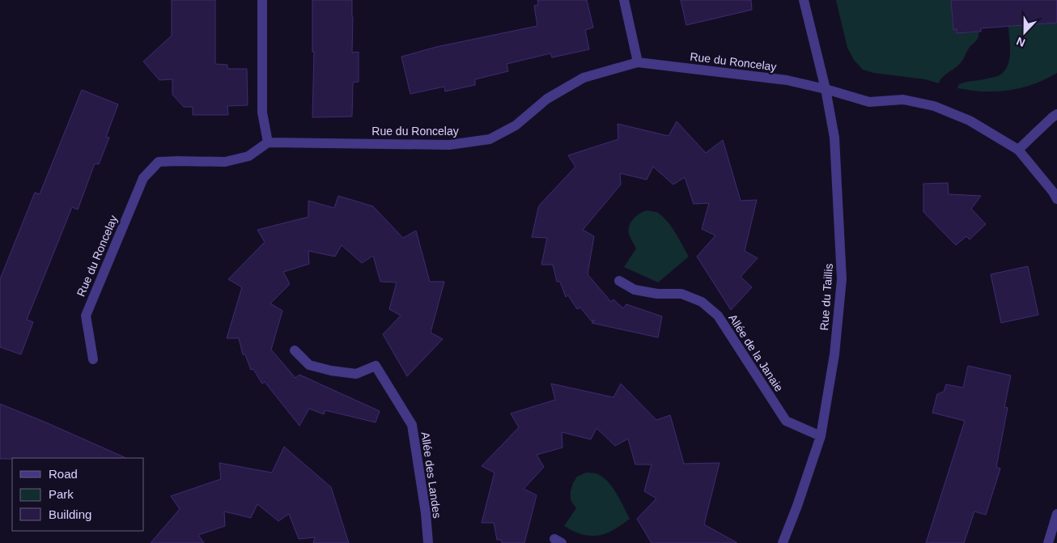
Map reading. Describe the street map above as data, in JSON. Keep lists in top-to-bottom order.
{
  "streets": {
    "street": [
      "Rue du Roncelay",
      "Rue du Taillis",
      "Allée de la Janaie",
      "Allée des Landes"
    ]
  },
  "crossings": [
    ["Rue du Roncelay", "Rue du Taillis"],
    ["Rue du Taillis", "Allée de la Janaie"]
  ],
  "legend": ["Road", "Park", "Building"],
  "north": "bottom"
}
